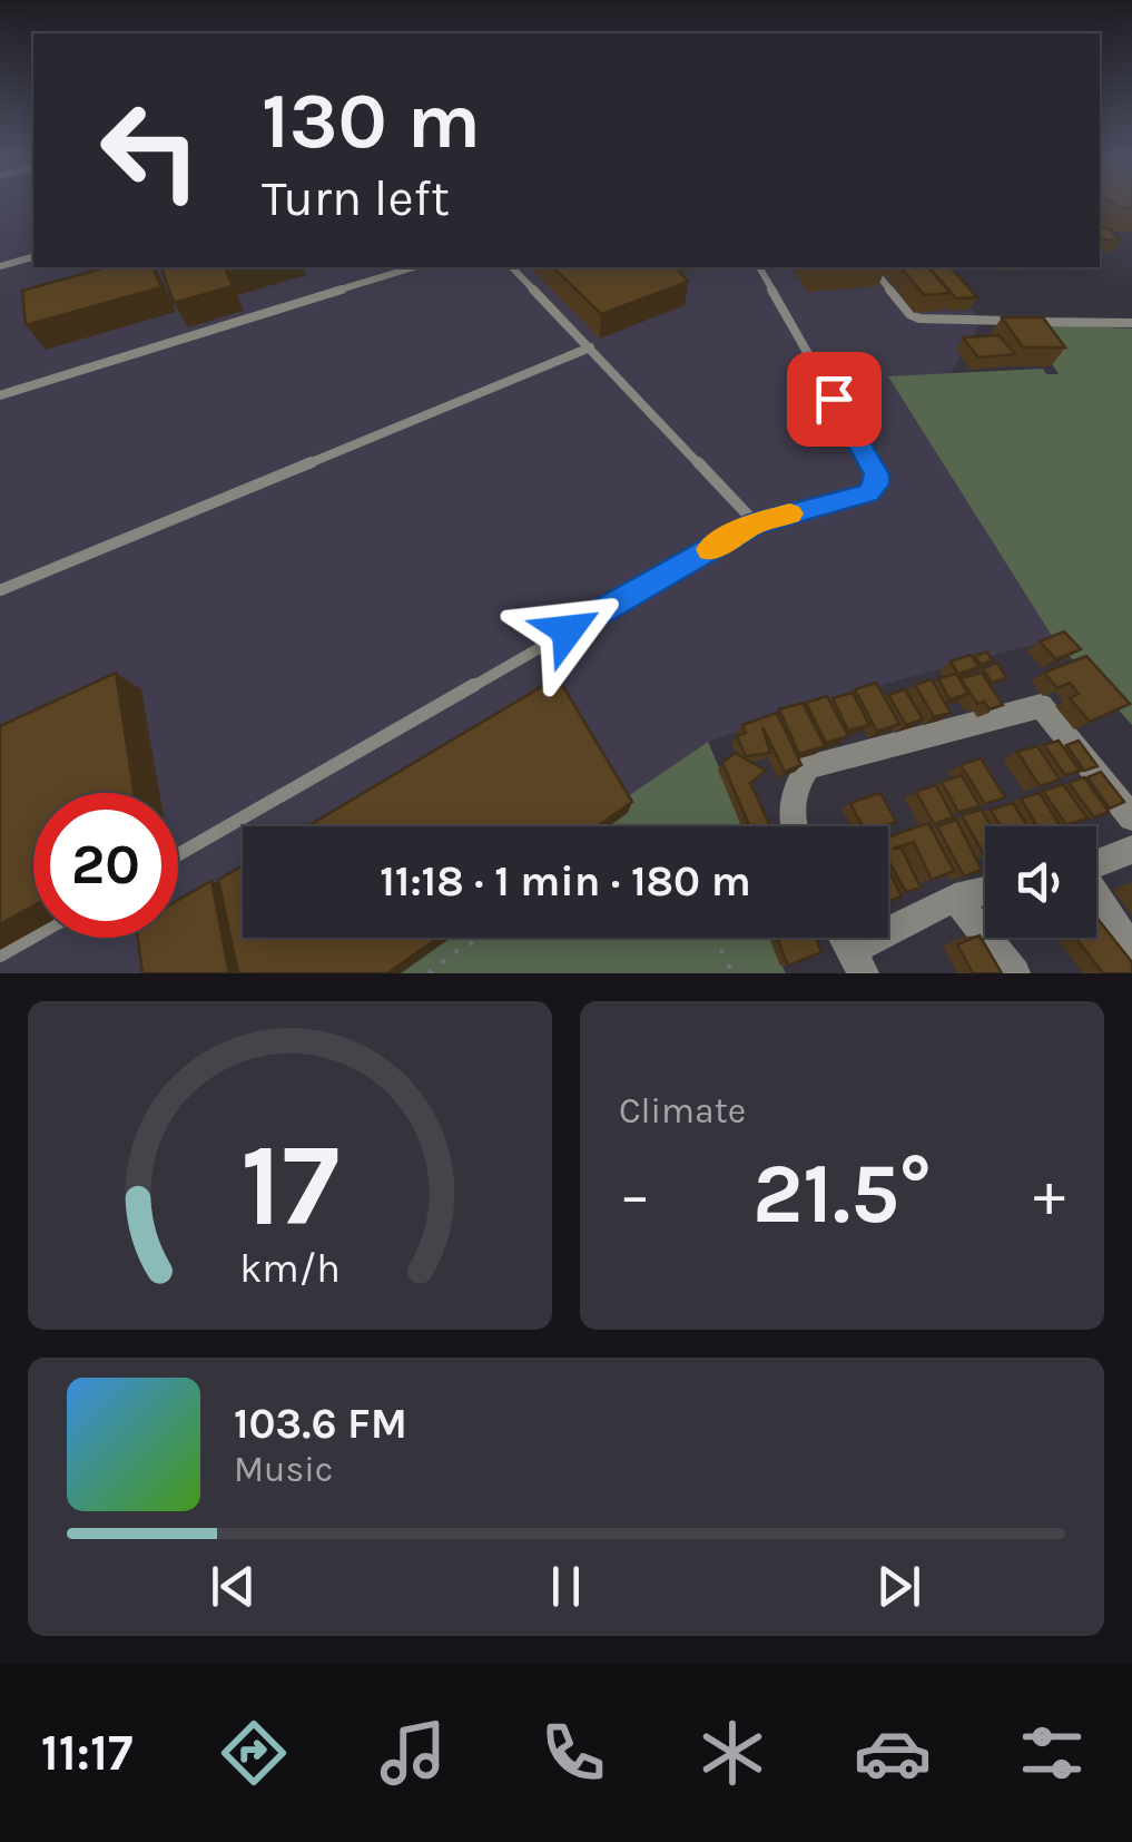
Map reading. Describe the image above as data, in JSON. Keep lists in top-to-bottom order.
{
  "page": {
    "turn": ["130 m", "Turn left"],
    "limit": "20",
    "trip": "11:18 · 1 min · 180 m",
    "tile": "Climate",
    "heat": ["−", "21.5°", "+"],
    "song": ["103.6 FM", "Music"],
    "tabs": "11:17",
    "gauge": ["17", "km/h"]
  }
}
